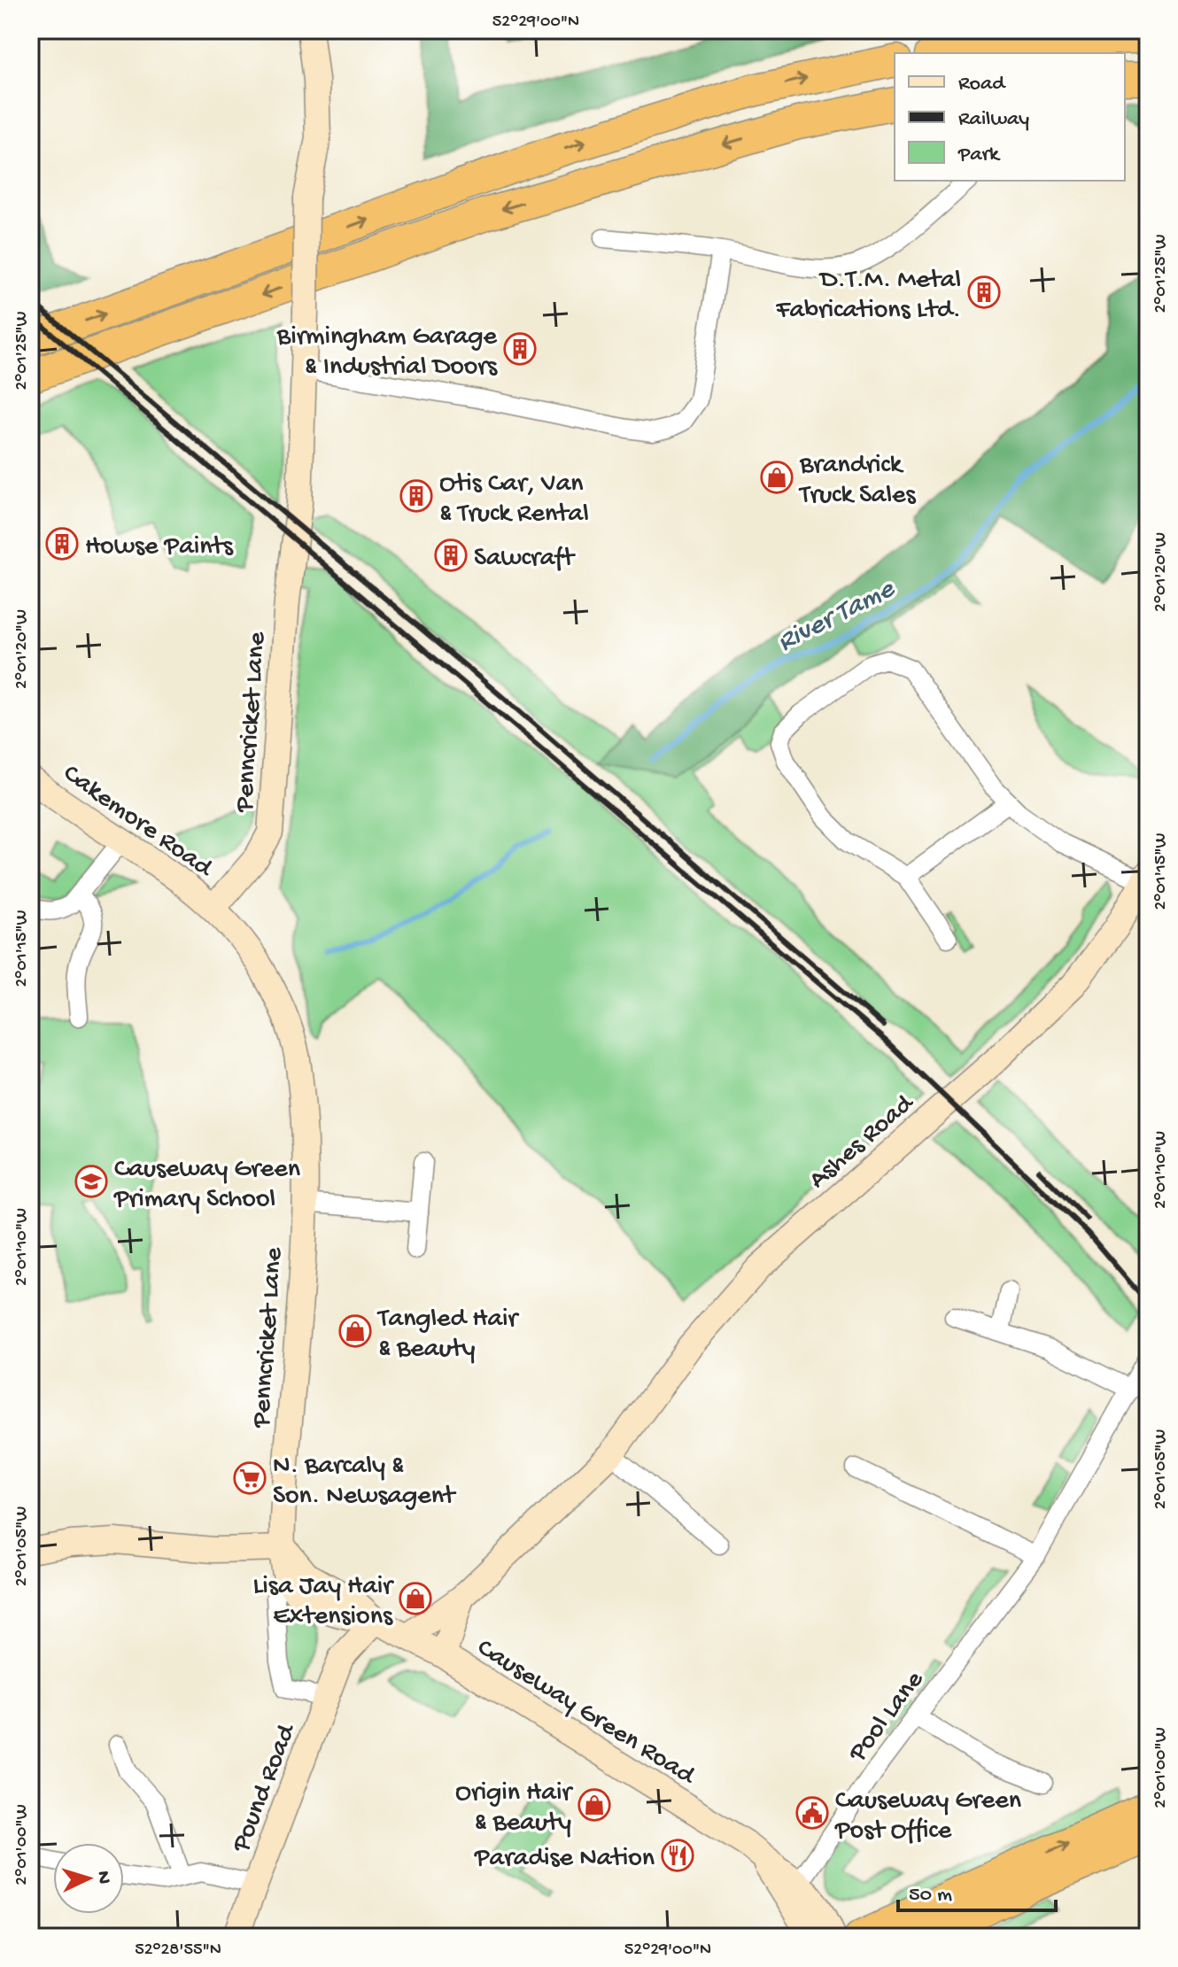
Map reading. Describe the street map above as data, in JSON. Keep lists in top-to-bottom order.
{
  "streets": {
    "street": [
      "Penncricket Lane",
      "Cakemore Road",
      "Ashes Road",
      "Causeway Green Road",
      "Pool Lane",
      "Pound Road"
    ]
  },
  "crossings": [
    ["Penncricket Lane", "Cakemore Road"],
    ["Penncricket Lane", "Causeway Green Road"],
    ["Ashes Road", "Causeway Green Road"],
    ["Causeway Green Road", "Pool Lane"],
    ["Causeway Green Road", "Pound Road"]
  ],
  "water": ["River Tame"],
  "places": {
    "building": [
      "D.T.M. Metal Fabrications Ltd.",
      "Birmingham Garage & Industrial Doors",
      "Otis Car, Van & Truck Rental",
      "Howse Paints",
      "Sawcraft"
    ],
    "shop": [
      "Brandrick Truck Sales",
      "Tangled Hair & Beauty",
      "Lisa Jay Hair Extensions",
      "Origin Hair & Beauty"
    ],
    "school or university": ["Causeway Green Primary School"],
    "supermarket": ["N. Barcaly & Son. Newsagent"],
    "public building": ["Causeway Green Post Office"],
    "restaurant": ["Paradise Nation"]
  },
  "legend": ["Road", "Railway", "Park"],
  "scale_bar": "50 m",
  "north": "right",
  "coordinates": [
    "52°29'00\"N",
    "2°01'25\"W",
    "2°01'20\"W",
    "2°01'15\"W",
    "2°01'10\"W",
    "2°01'05\"W",
    "2°01'00\"W",
    "52°28'55\"N"
  ]
}
